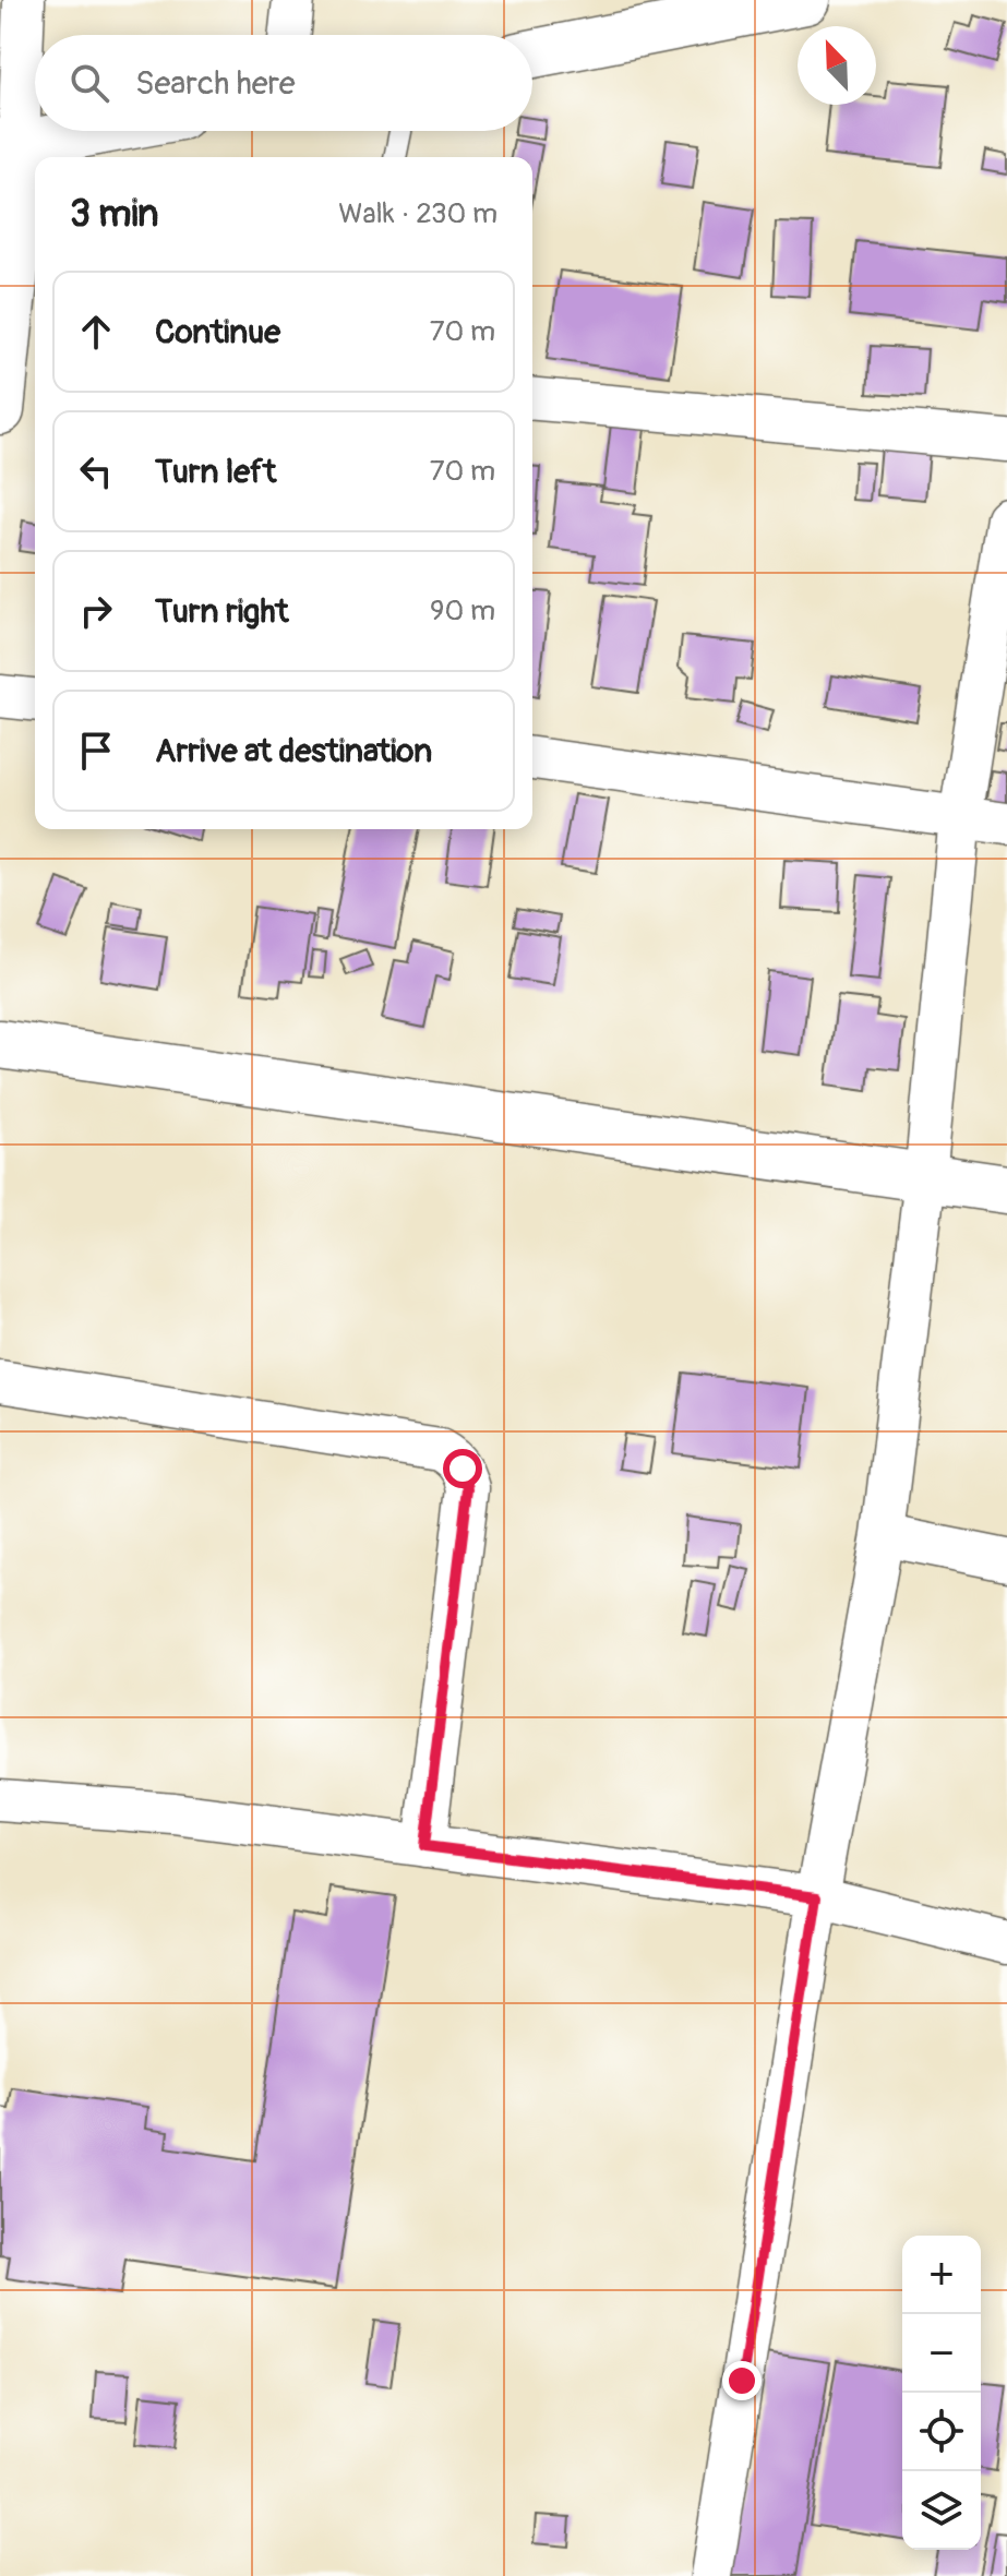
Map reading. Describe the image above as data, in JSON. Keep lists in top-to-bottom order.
{
  "north": "top left",
  "page": {
    "search": "Search here",
    "heading": ["3 min", "Walk · 230 m"],
    "list": [
      ["Continue", "70 m"],
      ["Turn left", "70 m"],
      ["Turn right", "90 m"],
      "Arrive at destination"
    ],
    "map_buttons": ["+", "−"]
  }
}
